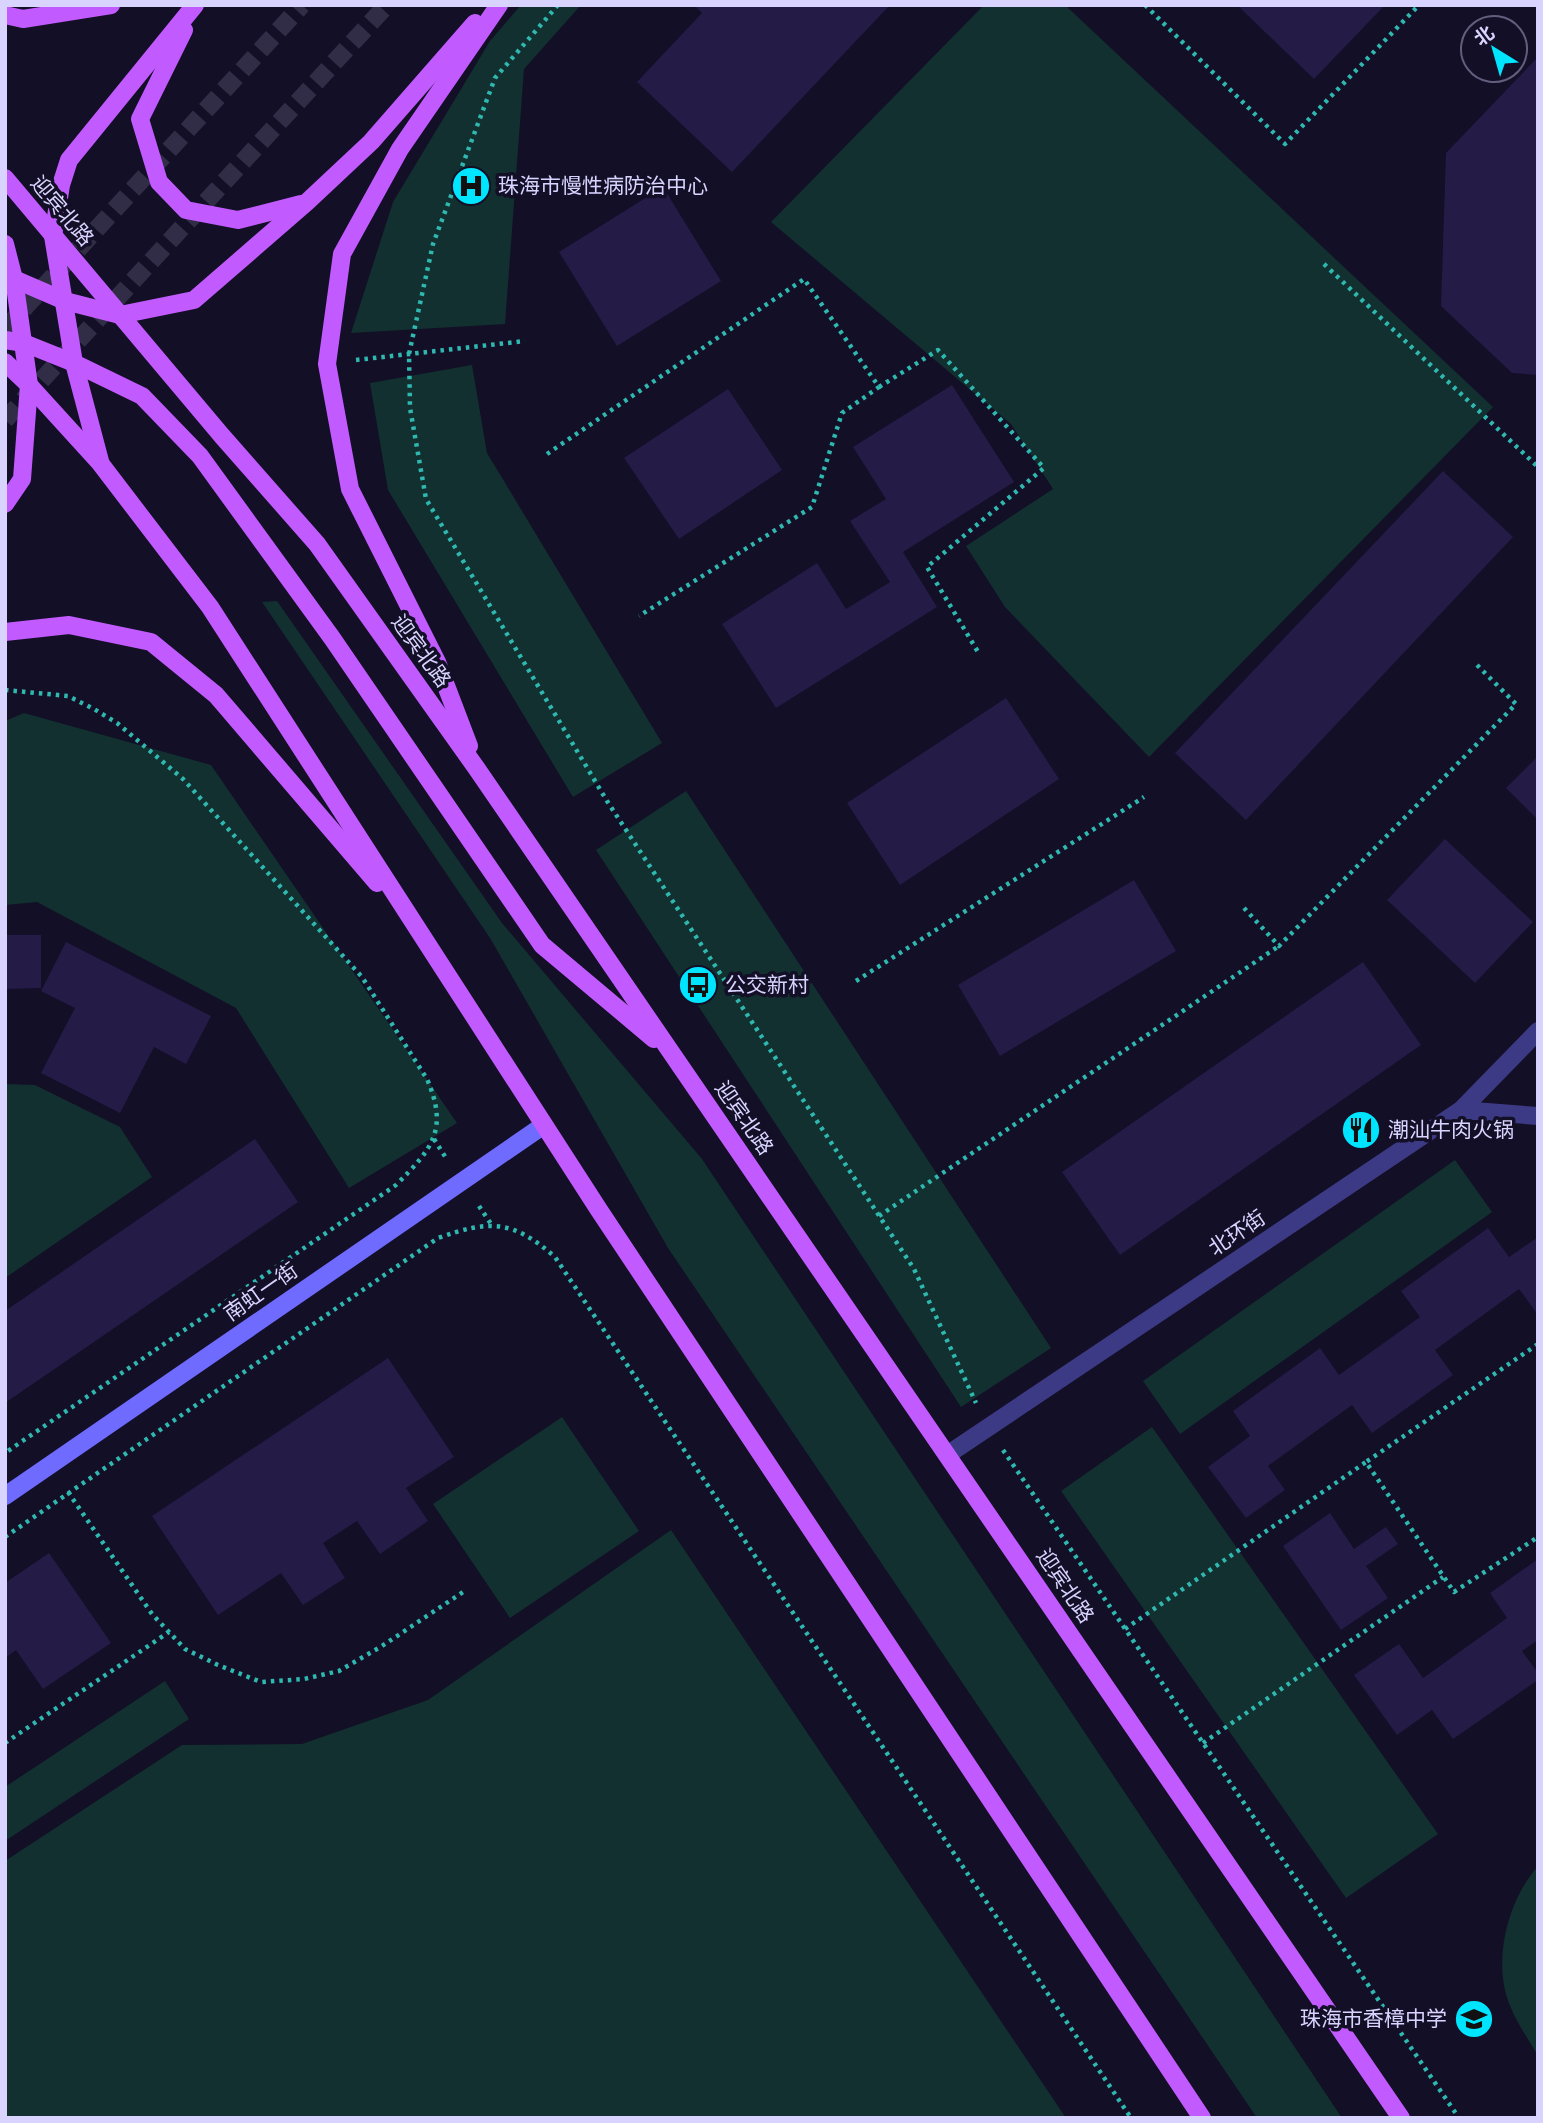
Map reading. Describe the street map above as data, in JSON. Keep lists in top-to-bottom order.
{
  "streets": {
    "main road": ["迎宾北路", "南虹一街"],
    "street": ["北环街"]
  },
  "crossings": [
    ["迎宾北路", "北环街"]
  ],
  "places": {
    "hospital": ["珠海市慢性病防治中心"],
    "bus stop": ["公交新村"],
    "restaurant": ["潮汕牛肉火锅"],
    "school or university": ["珠海市香樟中学"]
  },
  "north": "top left"
}
